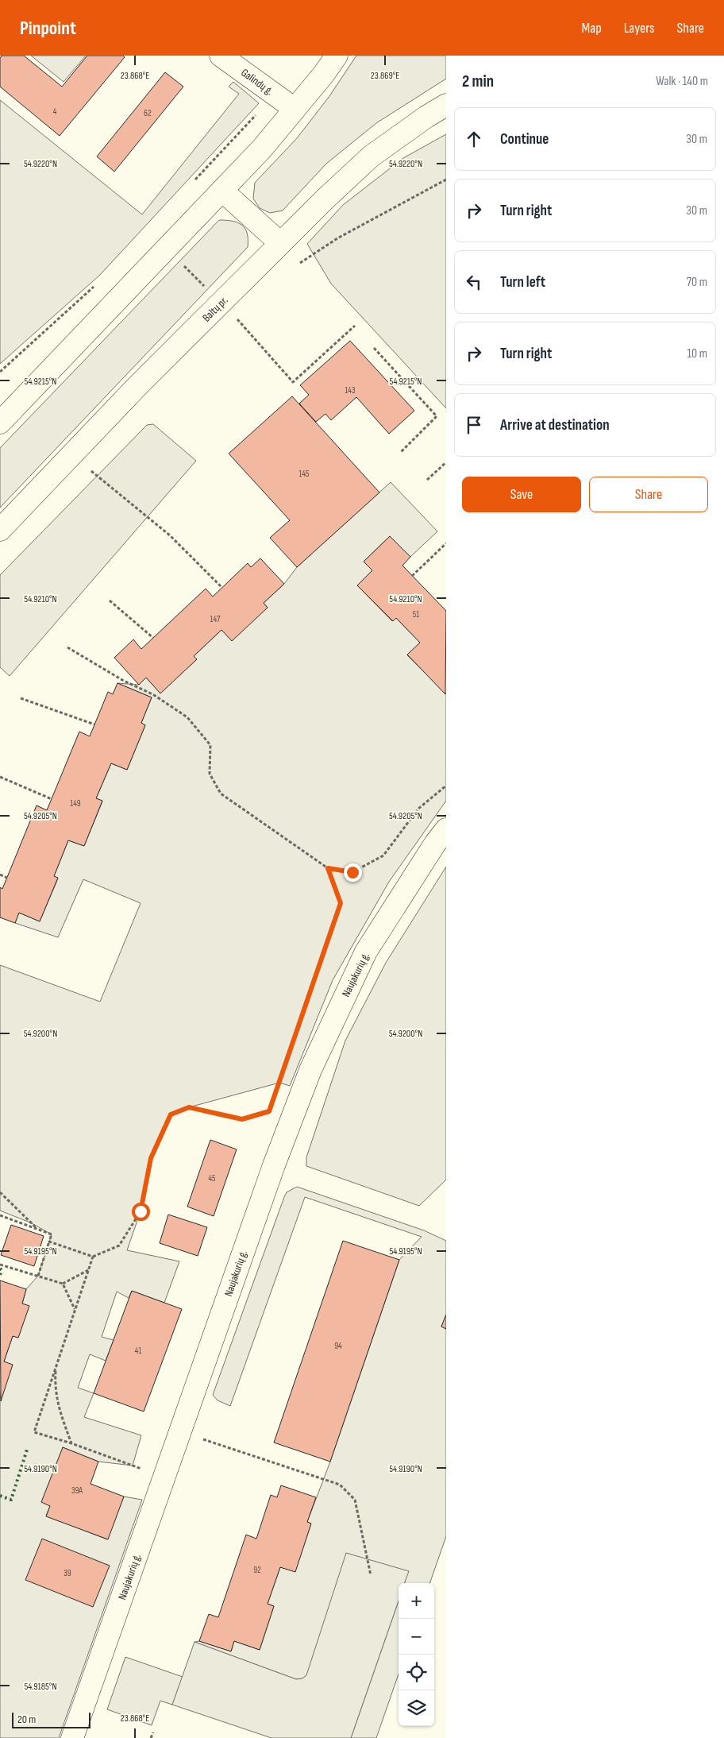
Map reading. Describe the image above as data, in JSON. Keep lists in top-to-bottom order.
{
  "streets": {
    "street": ["Galindų g.", "Baltų pr.", "Naujakurių g."]
  },
  "house_numbers": [
    "4",
    "62",
    "143",
    "145",
    "51",
    "147",
    "149",
    "45",
    "94",
    "41",
    "39A",
    "92",
    "39"
  ],
  "scale_bar": "20 m",
  "page": {
    "header": "Pinpoint",
    "nav": ["Map", "Layers", "Share"],
    "heading": ["2 min", "Walk · 140 m"],
    "list": [
      ["Continue", "30 m"],
      ["Turn right", "30 m"],
      ["Turn left", "70 m"],
      ["Turn right", "10 m"],
      "Arrive at destination"
    ],
    "buttons": ["Save", "Share"],
    "map_buttons": ["+", "−"],
    "scale": "20 m"
  },
  "coordinates": [
    "23.868°E",
    "23.869°E",
    "54.9220°N",
    "54.9215°N",
    "54.9210°N",
    "54.9205°N",
    "54.9200°N",
    "54.9195°N",
    "54.9190°N",
    "54.9185°N"
  ]
}
